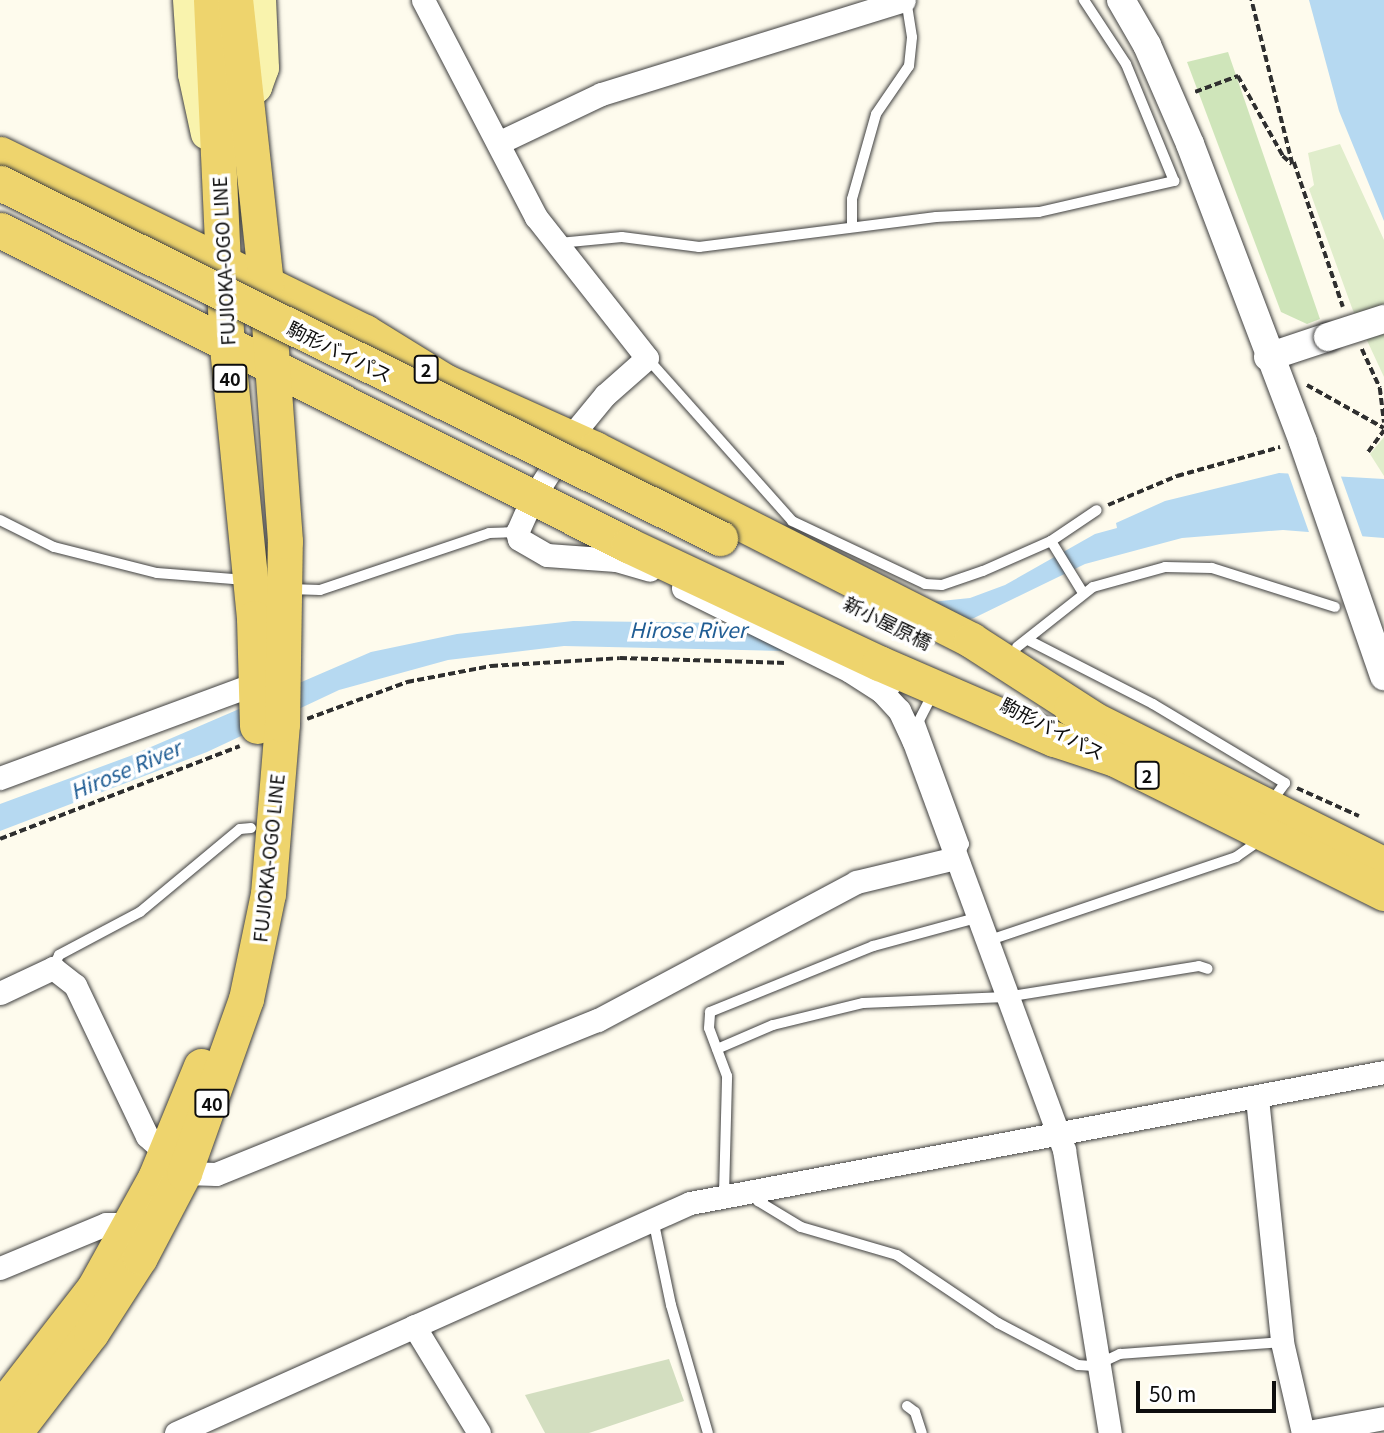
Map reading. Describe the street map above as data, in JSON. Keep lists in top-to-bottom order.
{
  "streets": {
    "main road": [
      "FUJIOKA-OGO LINE",
      "駒形バイパス",
      "2",
      "40",
      "新小屋原橋"
    ]
  },
  "crossings": [
    ["FUJIOKA-OGO LINE", "2"],
    ["FUJIOKA-OGO LINE", "40"],
    ["駒形バイパス", "2"],
    ["駒形バイパス", "新小屋原橋"],
    ["2", "新小屋原橋"]
  ],
  "water": ["Hirose River"],
  "scale_bar": "50 m"
}
